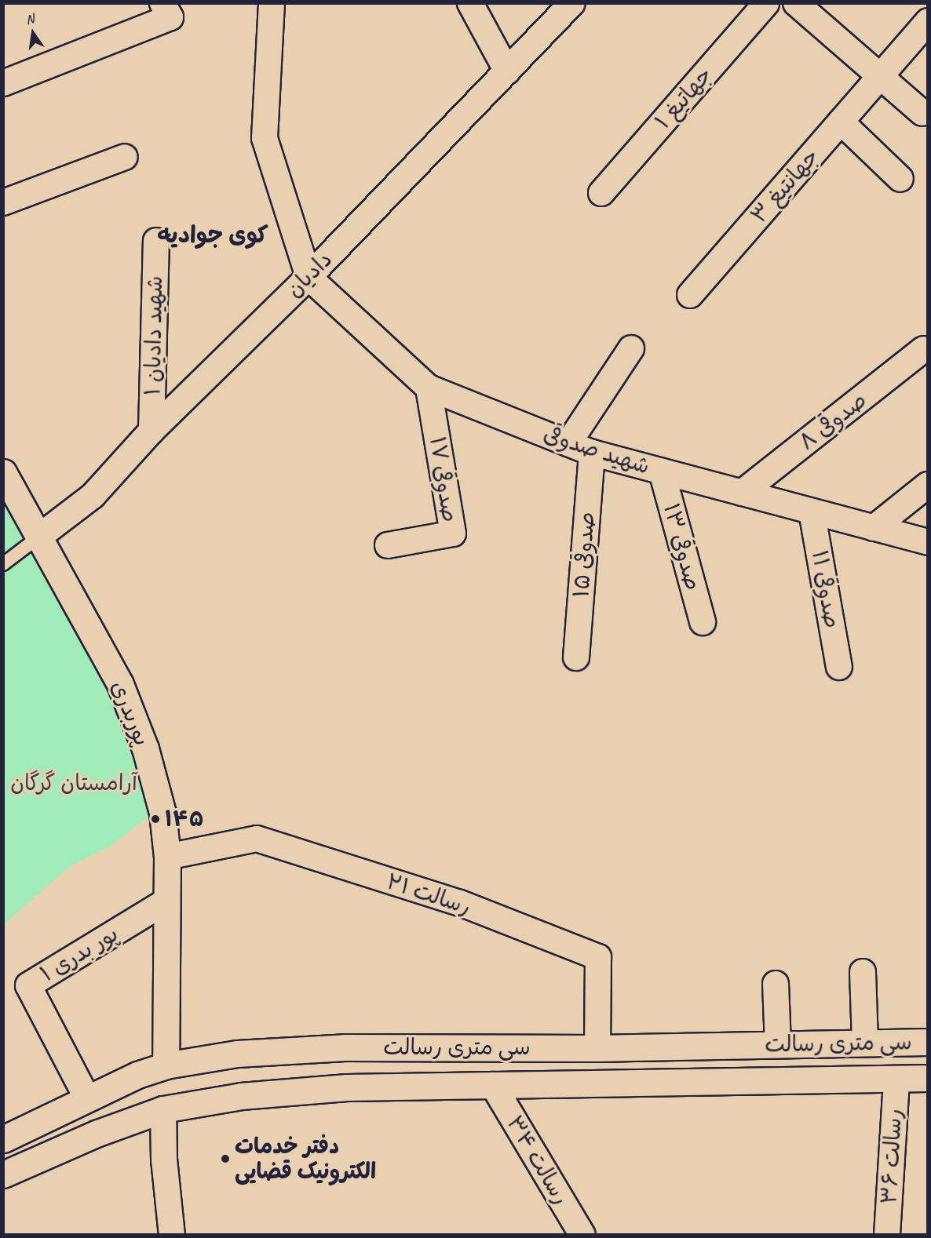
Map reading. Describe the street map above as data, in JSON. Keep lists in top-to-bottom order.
{
  "streets": {
    "main road": ["پوربدری", "سی متری رسالت"],
    "street": [
      "جهاتیغ ۱",
      "جهانتیغ ۳",
      "دادیان",
      "۱ شهید دادیان",
      "۸ صدوقی",
      "شهید صدوقی",
      "۱۷ صدوقی",
      "۱۳ صدوقی",
      "۱۵ صدوقی",
      "۱۱ صدوقی",
      "۲۱ رسالت",
      "پور بدری ۱",
      "رسالت ۳۶",
      "رسالت ۳۴"
    ]
  },
  "crossings": [
    ["دادیان", "۱ شهید دادیان"],
    ["دادیان", "شهید صدوقی"],
    ["دادیان", "پوربدری"],
    ["۸ صدوقی", "شهید صدوقی"],
    ["شهید صدوقی", "۱۷ صدوقی"],
    ["شهید صدوقی", "۱۳ صدوقی"],
    ["شهید صدوقی", "۱۵ صدوقی"],
    ["شهید صدوقی", "۱۱ صدوقی"],
    ["پوربدری", "۲۱ رسالت"],
    ["پوربدری", "پور بدری ۱"],
    ["پوربدری", "سی متری رسالت"],
    ["۲۱ رسالت", "سی متری رسالت"],
    ["پور بدری ۱", "سی متری رسالت"],
    ["سی متری رسالت", "رسالت ۳۶"],
    ["سی متری رسالت", "رسالت ۳۴"]
  ],
  "districts": ["کوی جوادیه"],
  "parks": ["آرامستان گرگان"],
  "places": ["۱۴۵", "دفتر خدمات الکترونیک قضایی"],
  "north": "top"
}
